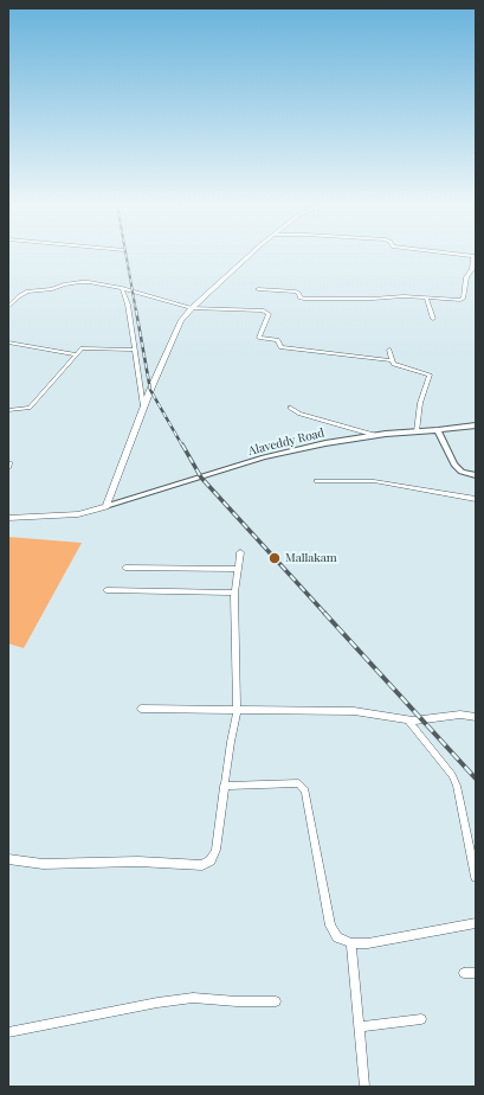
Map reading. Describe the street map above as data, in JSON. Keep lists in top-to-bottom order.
{
  "streets": {
    "street": ["Alaveddy Road"]
  },
  "places": ["Mallakam"]
}
